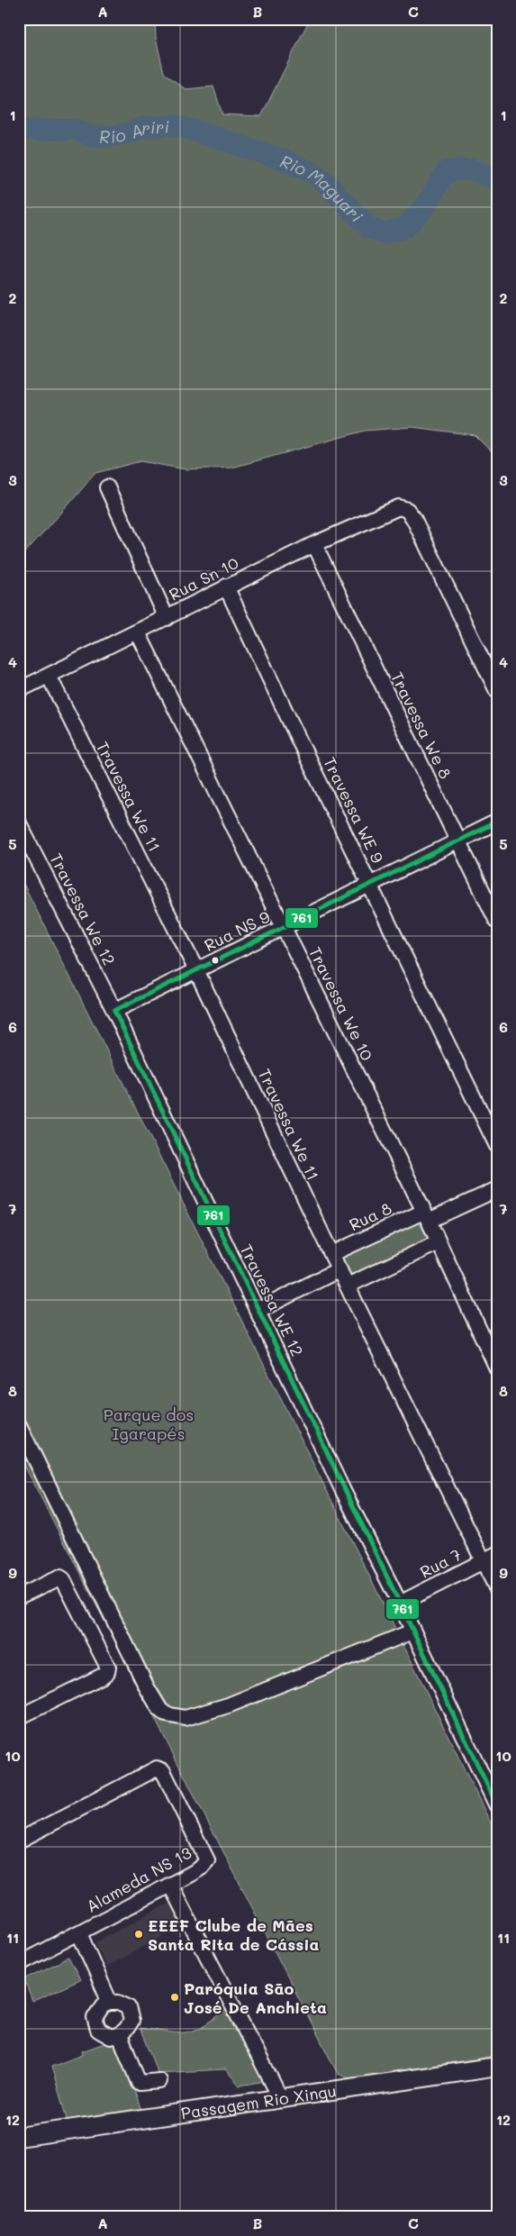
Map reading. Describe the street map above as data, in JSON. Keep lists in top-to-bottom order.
{
  "streets": {
    "main road": ["Passagem Rio Xingu"],
    "street": [
      "Rua Sn 10",
      "Travessa We 8",
      "Travessa We 11",
      "Travessa WE 9",
      "Travessa We 12",
      "Rua NS 9",
      "Travessa We 10",
      "Rua 8",
      "Travessa WE 12",
      "Rua 7",
      "Alameda NS 13"
    ]
  },
  "crossings": [
    ["Rua Sn 10", "Travessa We 8"],
    ["Rua Sn 10", "Travessa We 11"],
    ["Rua Sn 10", "Travessa WE 9"],
    ["Rua Sn 10", "Travessa We 10"],
    ["Travessa We 8", "Rua NS 9"],
    ["Travessa We 11", "Rua NS 9"],
    ["Travessa We 11", "Rua 8"],
    ["Travessa We 11", "Rua 7"],
    ["Travessa WE 9", "Rua NS 9"],
    ["Travessa We 12", "Rua NS 9"],
    ["Travessa We 12", "Travessa WE 12"],
    ["Rua NS 9", "Travessa We 10"],
    ["Rua NS 9", "Travessa WE 12"],
    ["Travessa We 10", "Rua 8"],
    ["Travessa WE 12", "Rua 7"]
  ],
  "water": ["Rio Ariri", "Rio Maguari"],
  "parks": ["Parque dos Igarapés"],
  "places": ["EEEF Clube de Mães Santa Rita de Cássia", "Paróquia São José De Anchieta"],
  "lines": ["transit line 761"],
  "grid": {
    "columns": ["A", "B", "C"],
    "rows": [
      "1",
      "2",
      "3",
      "4",
      "5",
      "6",
      "7",
      "8",
      "9",
      "10",
      "11",
      "12"
    ]
  }
}
